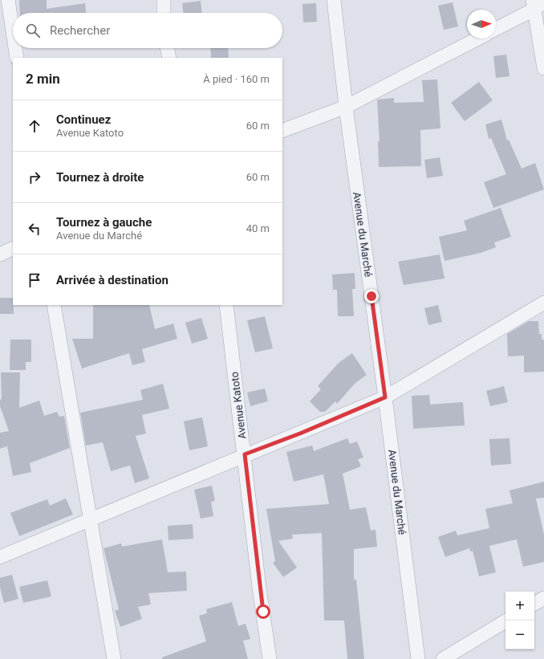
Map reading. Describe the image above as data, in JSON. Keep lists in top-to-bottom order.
{
  "streets": {
    "street": ["Avenue du Marché", "Avenue Katoto"]
  },
  "north": "right",
  "page": {
    "search": "Rechercher",
    "heading": ["2 min", "À pied · 160 m"],
    "list": [
      ["Continuez", "Avenue Katoto", "60 m"],
      ["Tournez à droite", "60 m"],
      ["Tournez à gauche", "Avenue du Marché", "40 m"],
      "Arrivée à destination"
    ],
    "map_buttons": ["+", "−"]
  }
}
